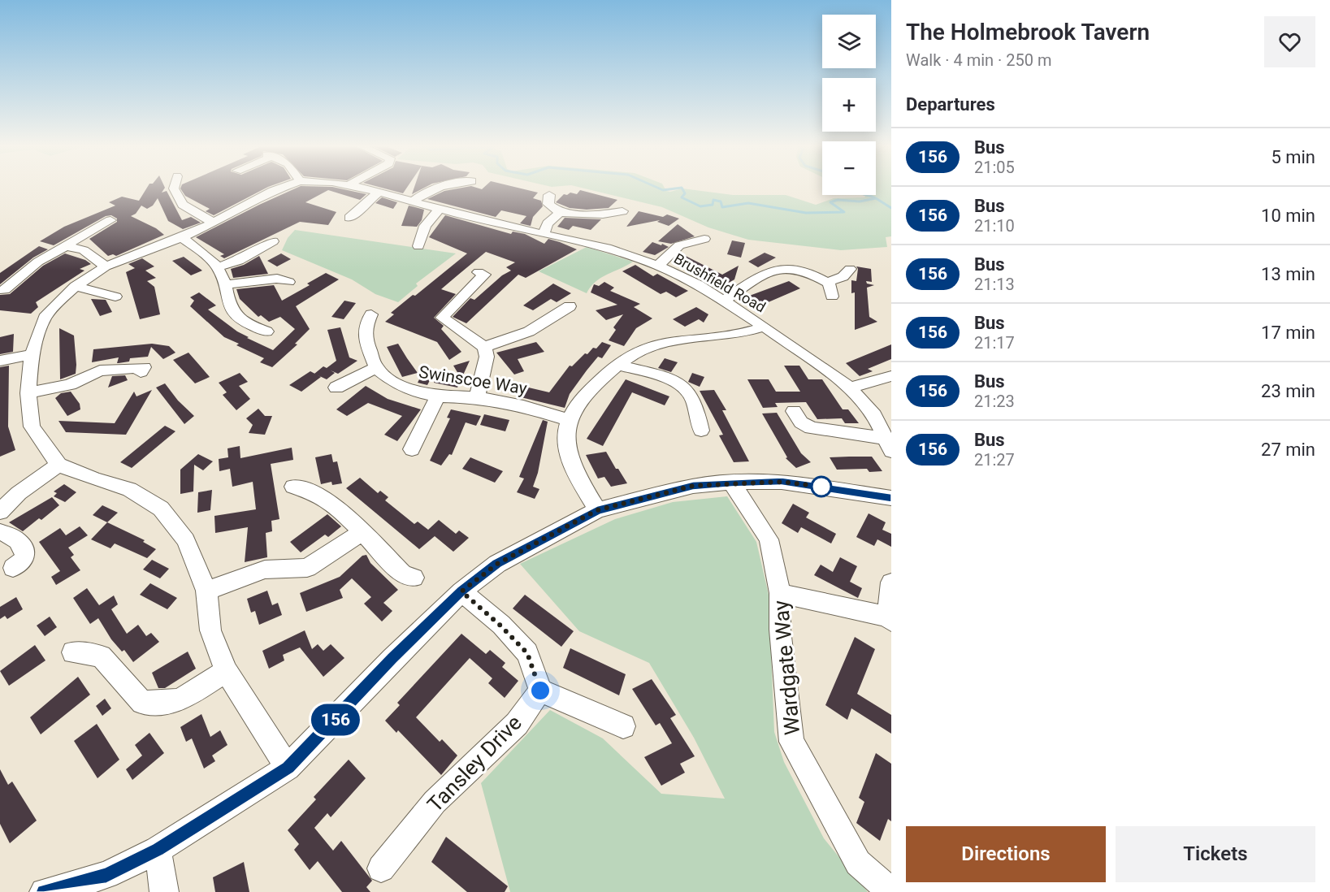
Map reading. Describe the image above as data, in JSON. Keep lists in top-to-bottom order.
{
  "streets": {
    "street": [
      "Brushfield Road",
      "Swinscoe Way",
      "Wardgate Way",
      "Tansley Drive"
    ]
  },
  "lines": ["bus line 156"],
  "page": {
    "on_map": "156",
    "heading": [
      ["The Holmebrook Tavern", "Walk · 4 min · 250 m"],
      "Departures"
    ],
    "map_buttons": ["+", "−"],
    "list": [
      {
        "mark": "156",
        "name": "Bus",
        "note": "21:05",
        "value": "5 min"
      },
      {
        "mark": "156",
        "name": "Bus",
        "note": "21:10",
        "value": "10 min"
      },
      {
        "mark": "156",
        "name": "Bus",
        "note": "21:13",
        "value": "13 min"
      },
      {
        "mark": "156",
        "name": "Bus",
        "note": "21:17",
        "value": "17 min"
      },
      {
        "mark": "156",
        "name": "Bus",
        "note": "21:23",
        "value": "23 min"
      },
      {
        "mark": "156",
        "name": "Bus",
        "note": "21:27",
        "value": "27 min"
      }
    ],
    "buttons": ["Directions", "Tickets"]
  }
}
